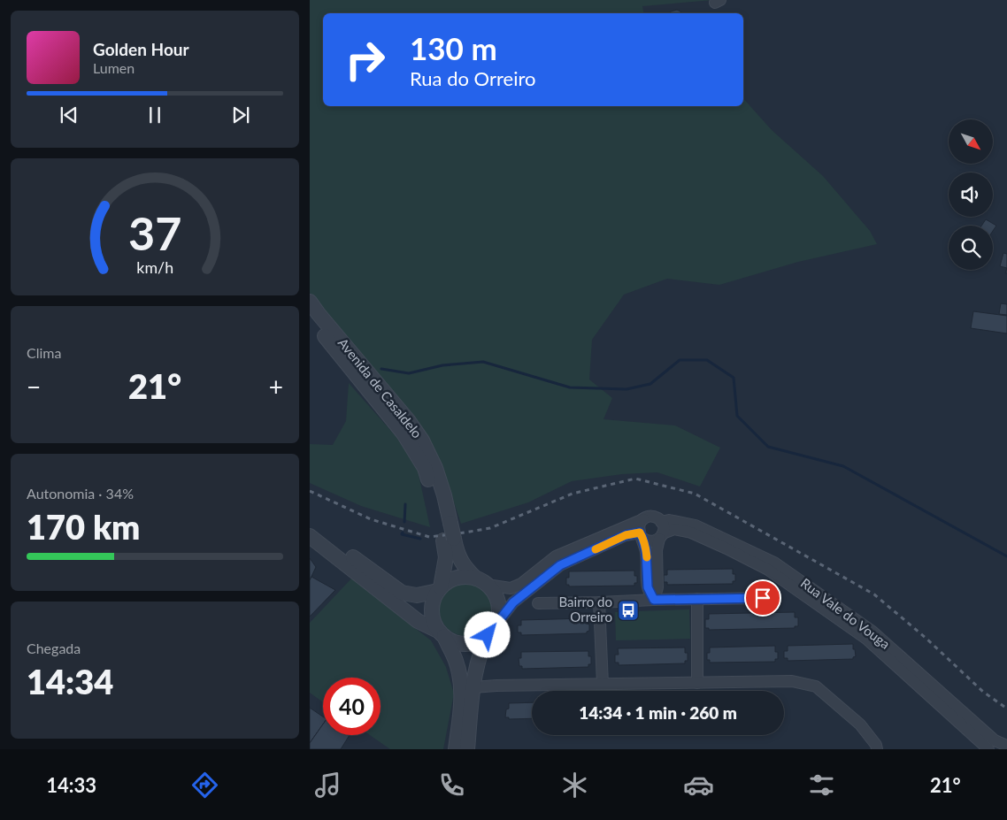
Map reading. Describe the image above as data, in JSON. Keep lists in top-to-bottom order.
{
  "streets": {
    "street": ["Avenida de Casaldelo", "Rua Vale do Vouga"]
  },
  "crossings": [
    ["Avenida de Casaldelo", "Rua Vale do Vouga"]
  ],
  "places": {
    "bus stop": ["Bairro do Orreiro"]
  },
  "north": "bottom right",
  "page": {
    "turn": ["130 m", "Rua do Orreiro"],
    "song": ["Golden Hour", "Lumen"],
    "tile": [
      "Clima",
      ["Autonomia · 34%", "170 km"],
      ["Chegada", "14:34"]
    ],
    "heat": ["−", "21°", "+"],
    "limit": "40",
    "trip": "14:34 · 1 min · 260 m",
    "tabs": ["14:33", "21°"],
    "gauge": ["37", "km/h"]
  }
}
